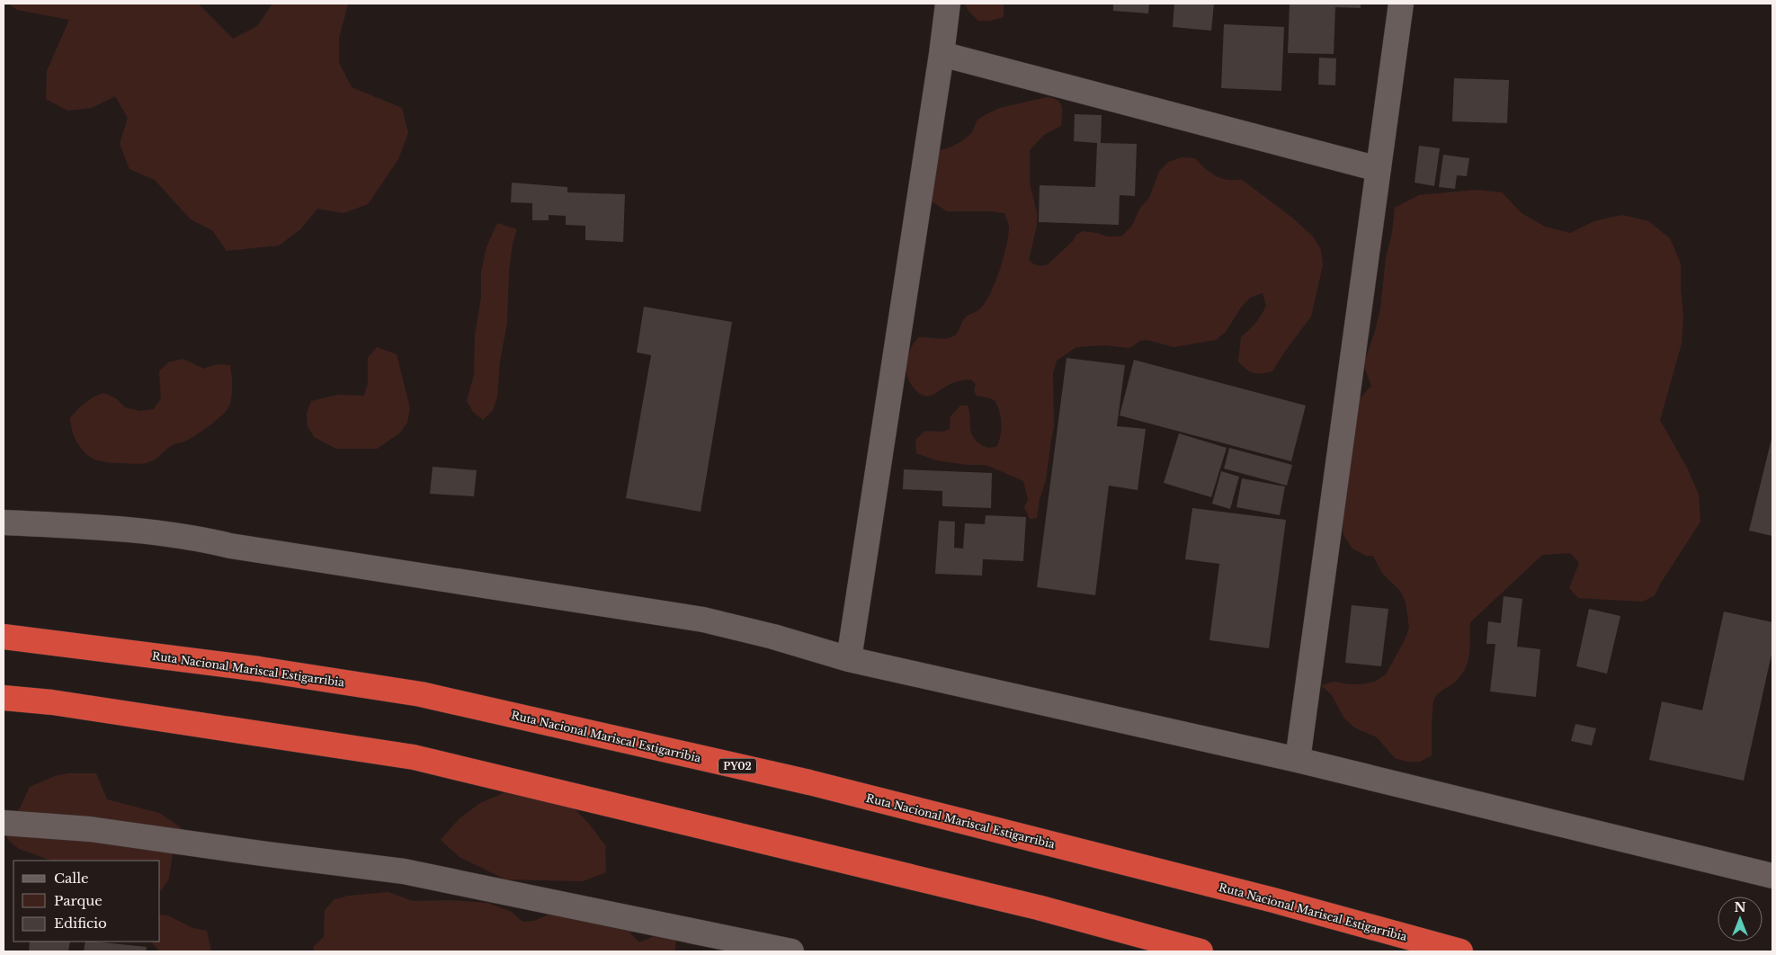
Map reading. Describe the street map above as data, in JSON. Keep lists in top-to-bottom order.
{
  "streets": {
    "highway": ["Ruta Nacional Mariscal Estigarribia", "PY02"]
  },
  "legend": ["Calle", "Parque", "Edificio"],
  "north": "top"
}
